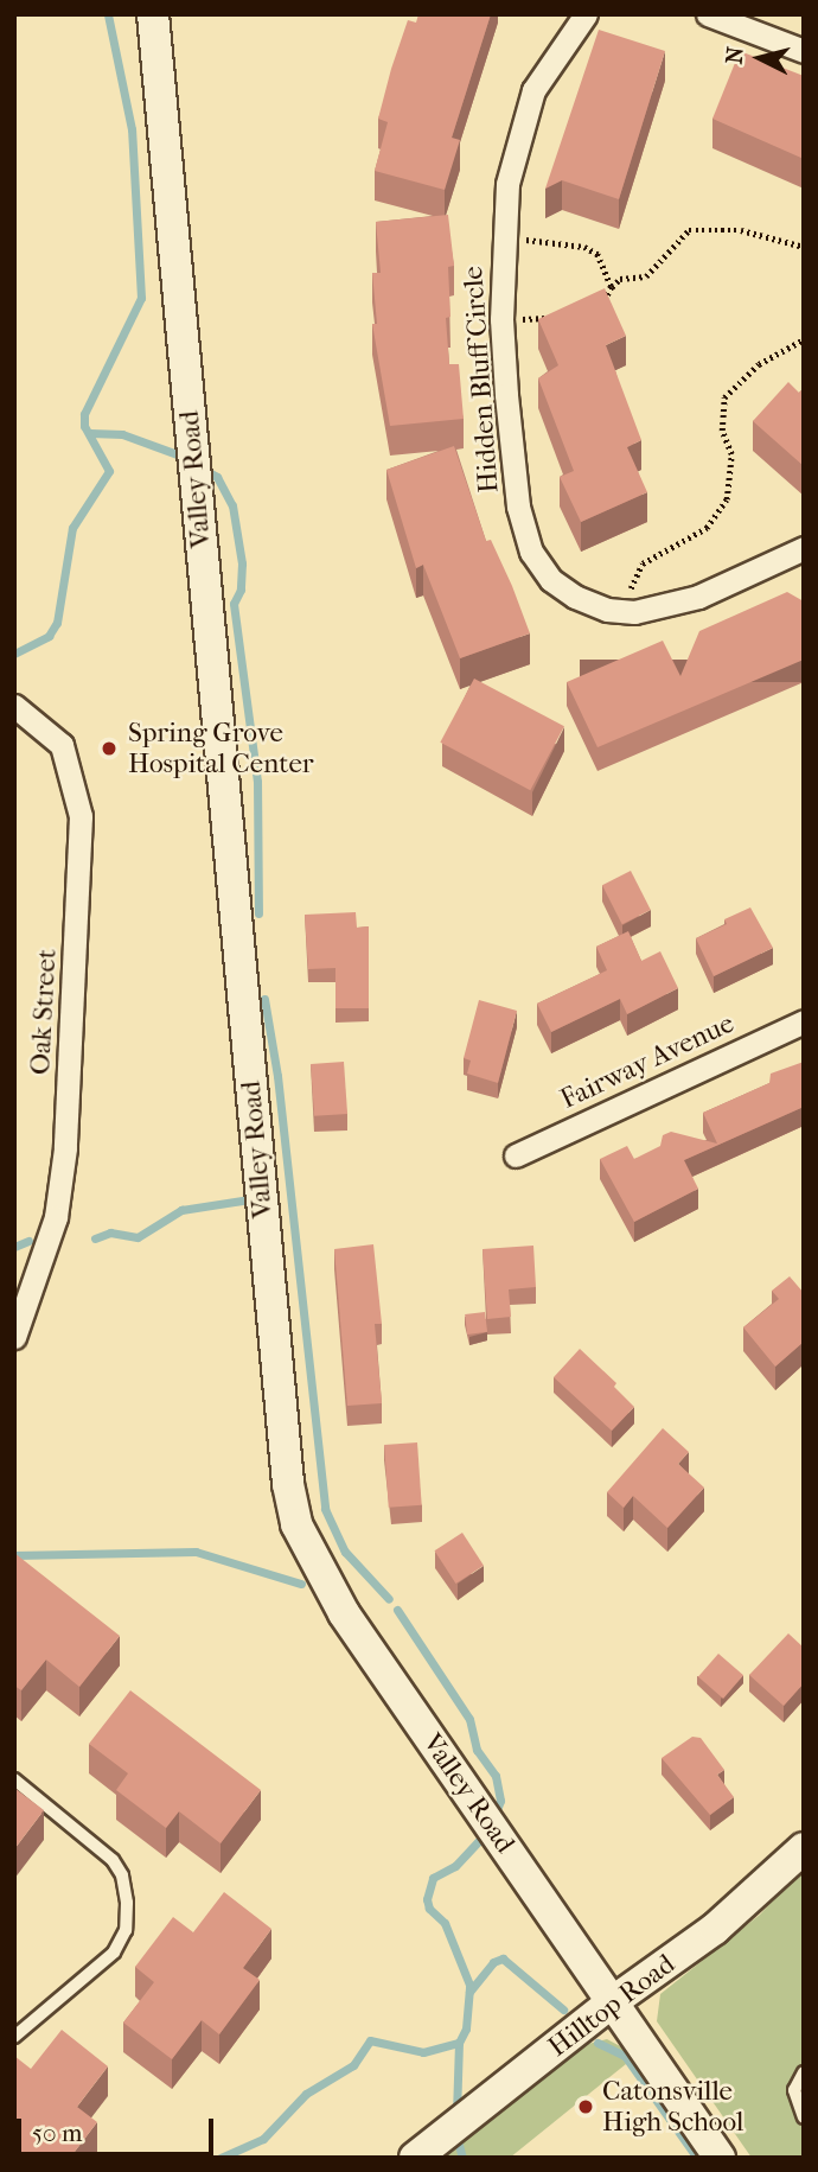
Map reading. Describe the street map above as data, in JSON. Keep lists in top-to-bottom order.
{
  "streets": {
    "street": [
      "Hidden Bluff Circle",
      "Valley Road",
      "Oak Street",
      "Fairway Avenue",
      "Hilltop Road"
    ]
  },
  "crossings": [
    ["Valley Road", "Hilltop Road"]
  ],
  "places": ["Spring Grove Hospital Center", "Catonsville High School"],
  "scale_bar": "50 m",
  "north": "left"
}
